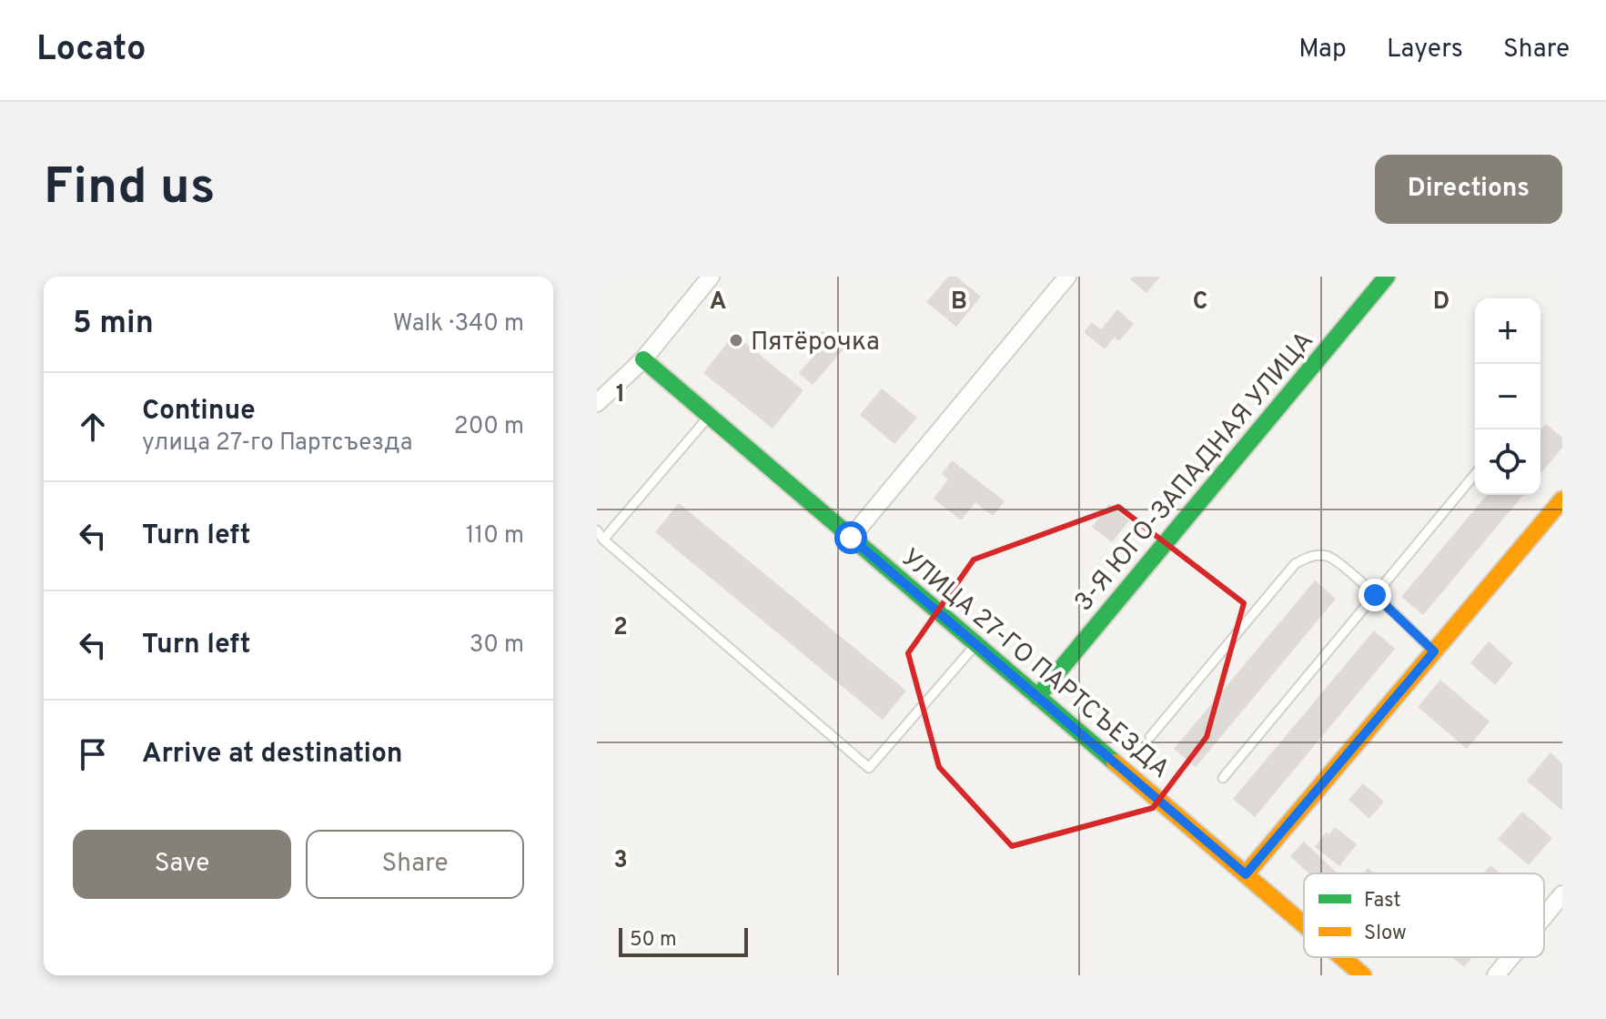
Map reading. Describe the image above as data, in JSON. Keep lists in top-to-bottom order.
{
  "streets": {
    "street": ["3-Я ЮГО-ЗАПАДНАЯ УЛИЦА", "УЛИЦА 27-ГО ПАРТСЪЕЗДА"]
  },
  "crossings": [
    ["3-Я ЮГО-ЗАПАДНАЯ УЛИЦА", "УЛИЦА 27-ГО ПАРТСЪЕЗДА"]
  ],
  "places": ["Пятёрочка"],
  "legend": ["Fast", "Slow"],
  "scale_bar": "50 m",
  "page": {
    "header": "Locato",
    "nav": ["Map", "Layers", "Share"],
    "buttons": [
      "Directions",
      ["Save", "Share"]
    ],
    "title": "Find us",
    "heading": ["5 min", "Walk · 340 m"],
    "map_buttons": ["+", "−"],
    "list": [
      ["Continue", "улица 27-го Партсъезда", "200 m"],
      ["Turn left", "110 m"],
      ["Turn left", "30 m"],
      "Arrive at destination"
    ],
    "scale": "50 m"
  },
  "grid": {
    "columns": [
      "A",
      "B",
      "C",
      "D"
    ],
    "rows": ["1", "2", "3"]
  }
}
